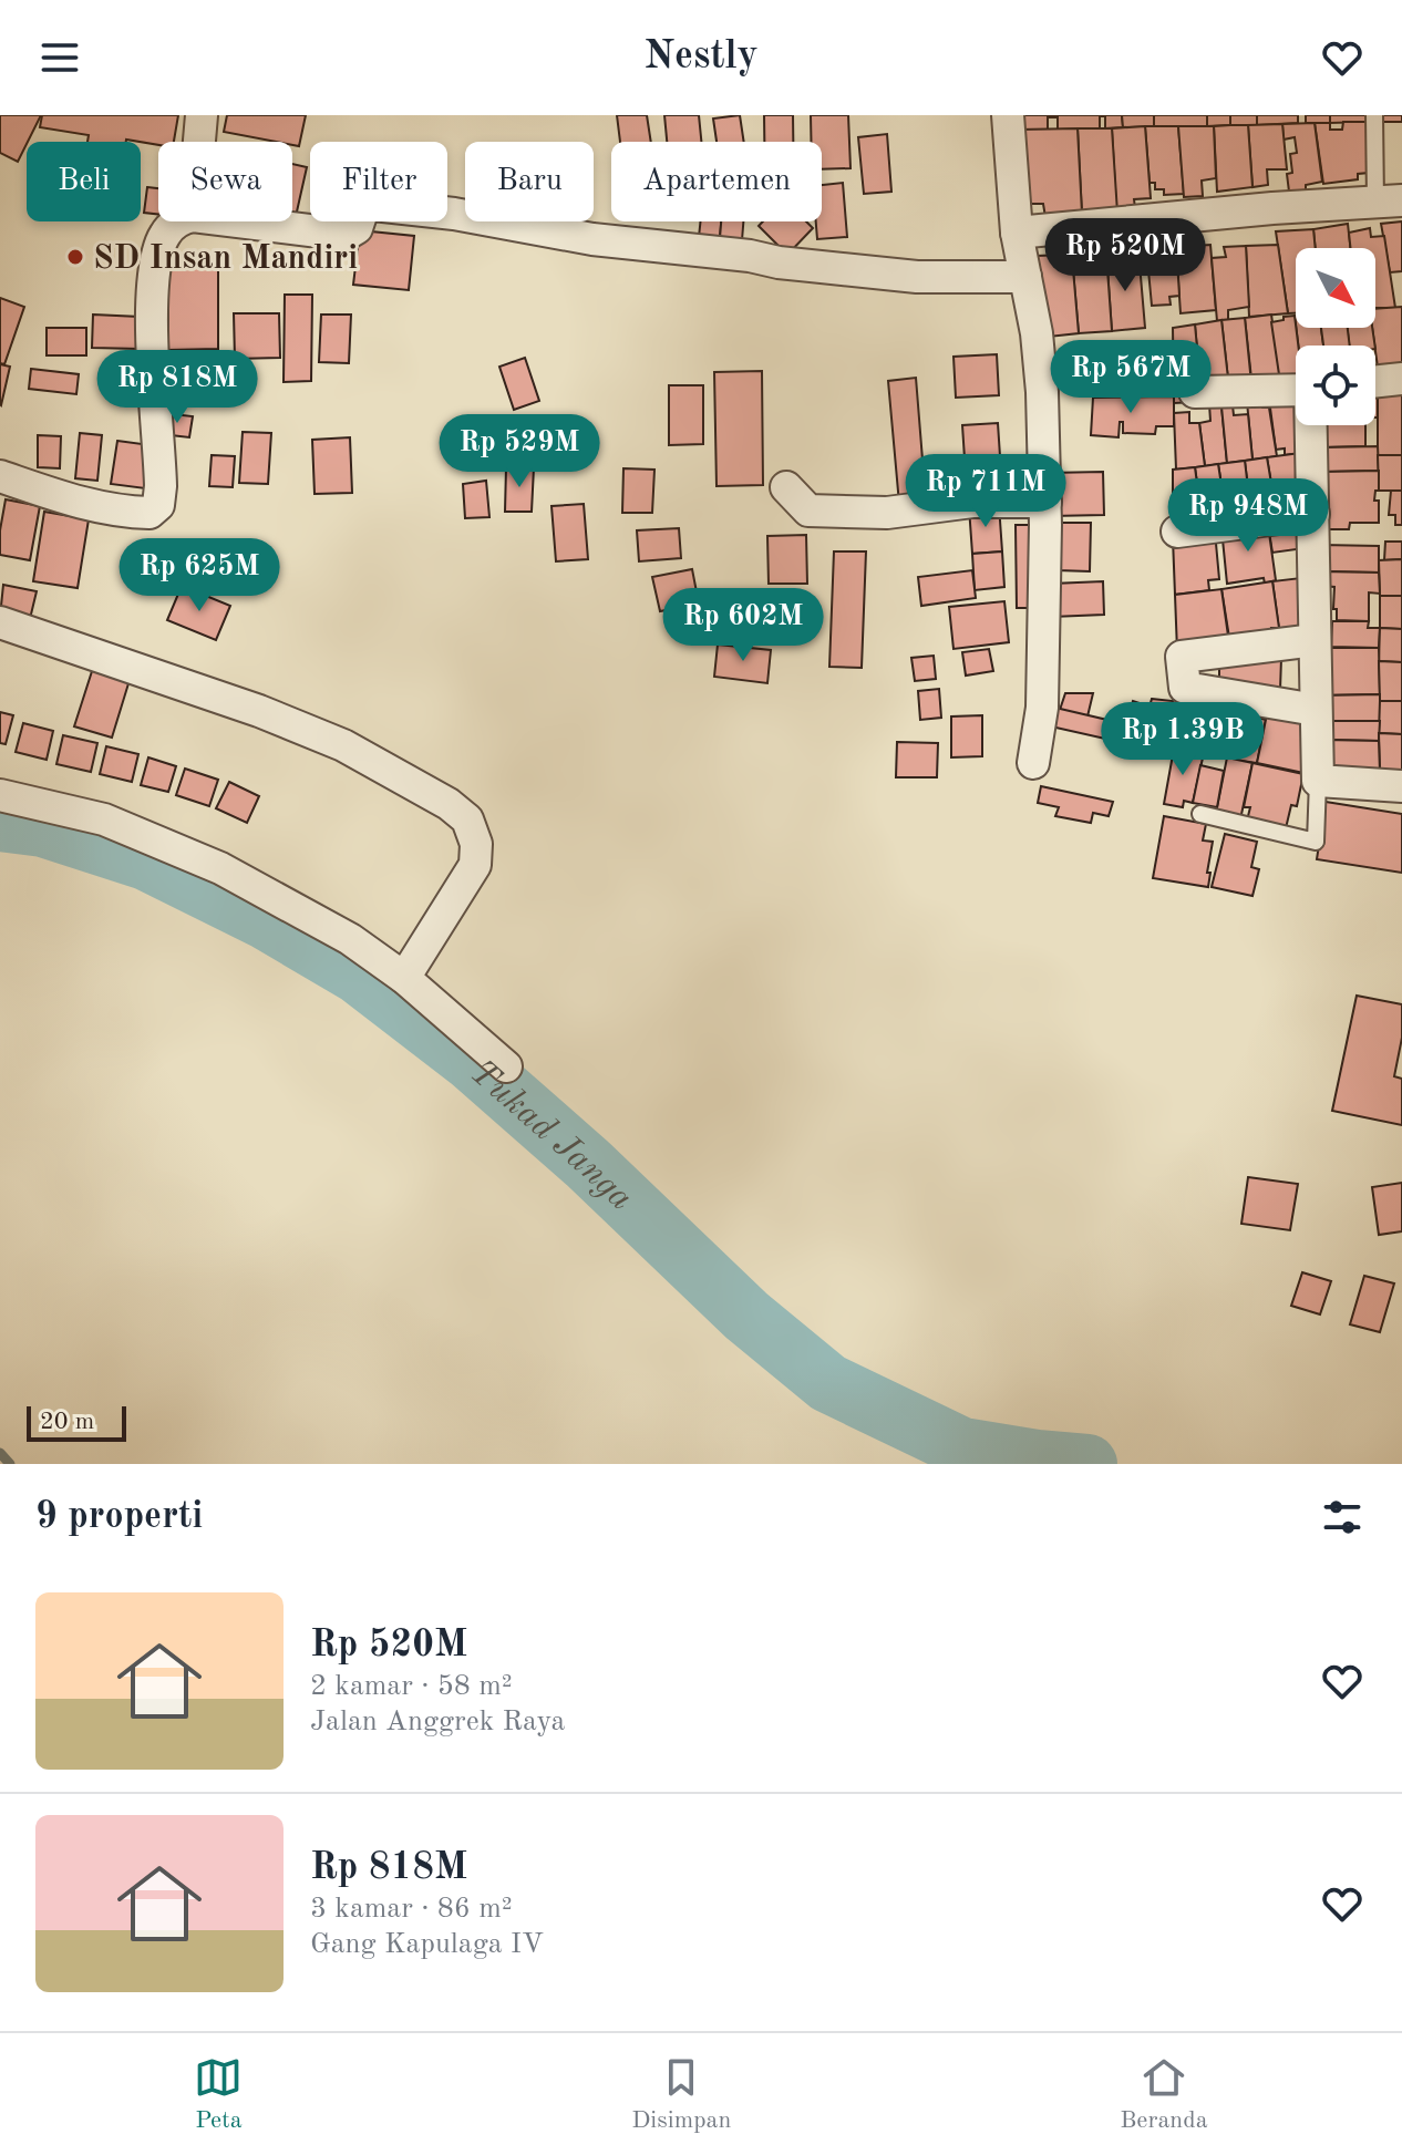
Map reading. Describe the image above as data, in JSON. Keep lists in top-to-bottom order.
{
  "water": ["Tukad Janga"],
  "places": ["SD Insan Mandiri"],
  "scale_bar": "20 m",
  "north": "bottom right",
  "page": {
    "header": "Nestly",
    "chip": [
      "Beli",
      "Sewa",
      "Filter",
      "Baru",
      "Apartemen"
    ],
    "price": [
      "Rp 520M",
      "Rp 567M",
      "Rp 818M",
      "Rp 529M",
      "Rp 711M",
      "Rp 948M",
      "Rp 625M",
      "Rp 602M",
      "Rp 1.39B"
    ],
    "scale": "20 m",
    "heading": "9 properti",
    "list": [
      {
        "name": "Rp 520M",
        "note": "2 kamar · 58 m² · Jalan Anggrek Raya"
      },
      {
        "name": "Rp 818M",
        "note": "3 kamar · 86 m² · Gang Kapulaga IV"
      }
    ],
    "tabs": ["Peta", "Disimpan", "Beranda"]
  }
}
